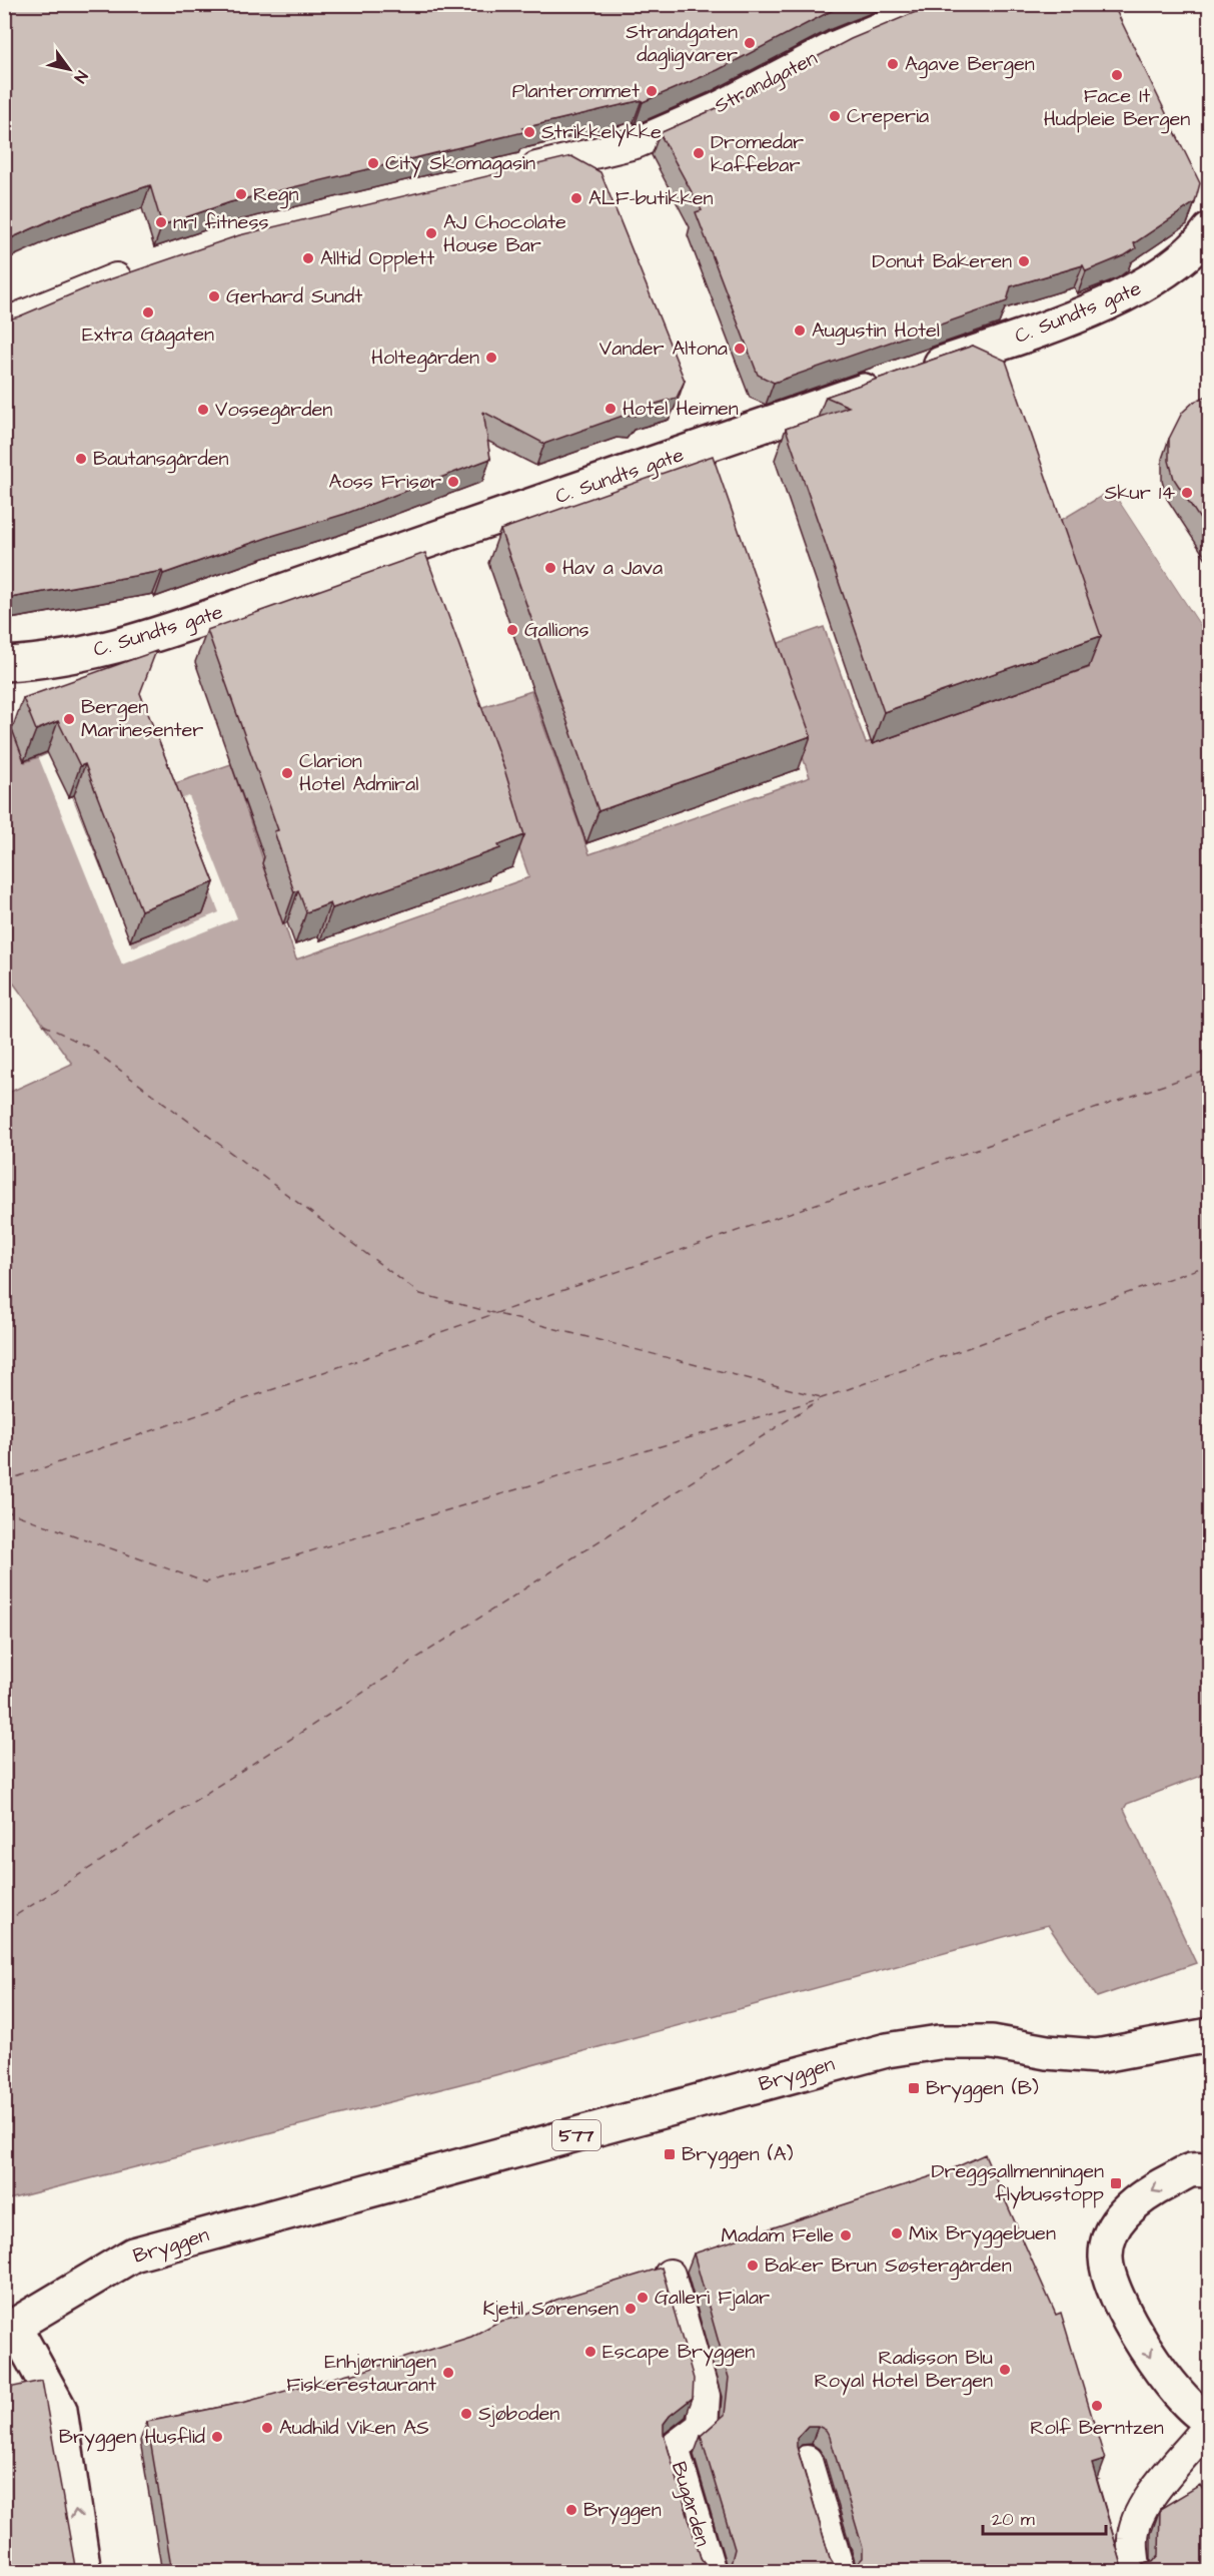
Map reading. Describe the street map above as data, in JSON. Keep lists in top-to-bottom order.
{
  "streets": {
    "main road": ["C. Sundts gate", "Bryggen", "577"],
    "street": ["Strandgaten", "Bugården"]
  },
  "places": {
    "other": [
      "Strandgaten dagligvarer",
      "Agave Bergen",
      "Face It Hudpleie Bergen",
      "Planterommet",
      "Creperia",
      "Strikkelykke",
      "Dromedar kaffebar",
      "City Skomagasin",
      "Regn",
      "ALF-butikken",
      "nr1 fitness",
      "AJ Chocolate House Bar",
      "Alltid Opplett",
      "Donut Bakeren",
      "Gerhard Sundt",
      "Extra Gågaten",
      "Augustin Hotel",
      "Vander Altona",
      "Holtegården",
      "Hotel Heimen",
      "Vossegården",
      "Bautansgården",
      "Aoss Frisør",
      "Skur 14",
      "Hav a Java",
      "Gallions",
      "Bergen Marinesenter",
      "Clarion Hotel Admiral",
      "Mix Bryggebuen",
      "Madam Felle",
      "Baker Brun Søstergården",
      "Galleri Fjalar",
      "Kjetil Sørensen",
      "Escape Bryggen",
      "Radisson Blu Royal Hotel Bergen",
      "Enhjørningen Fiskerestaurant",
      "Rolf Berntzen",
      "Sjøboden",
      "Audhild Viken AS",
      "Bryggen Husflid",
      "Bryggen"
    ],
    "transit": ["Bryggen (B)", "Bryggen (A)", "Dreggsallmenningen flybusstopp"]
  },
  "scale_bar": "20 m",
  "north": "bottom right"
}
